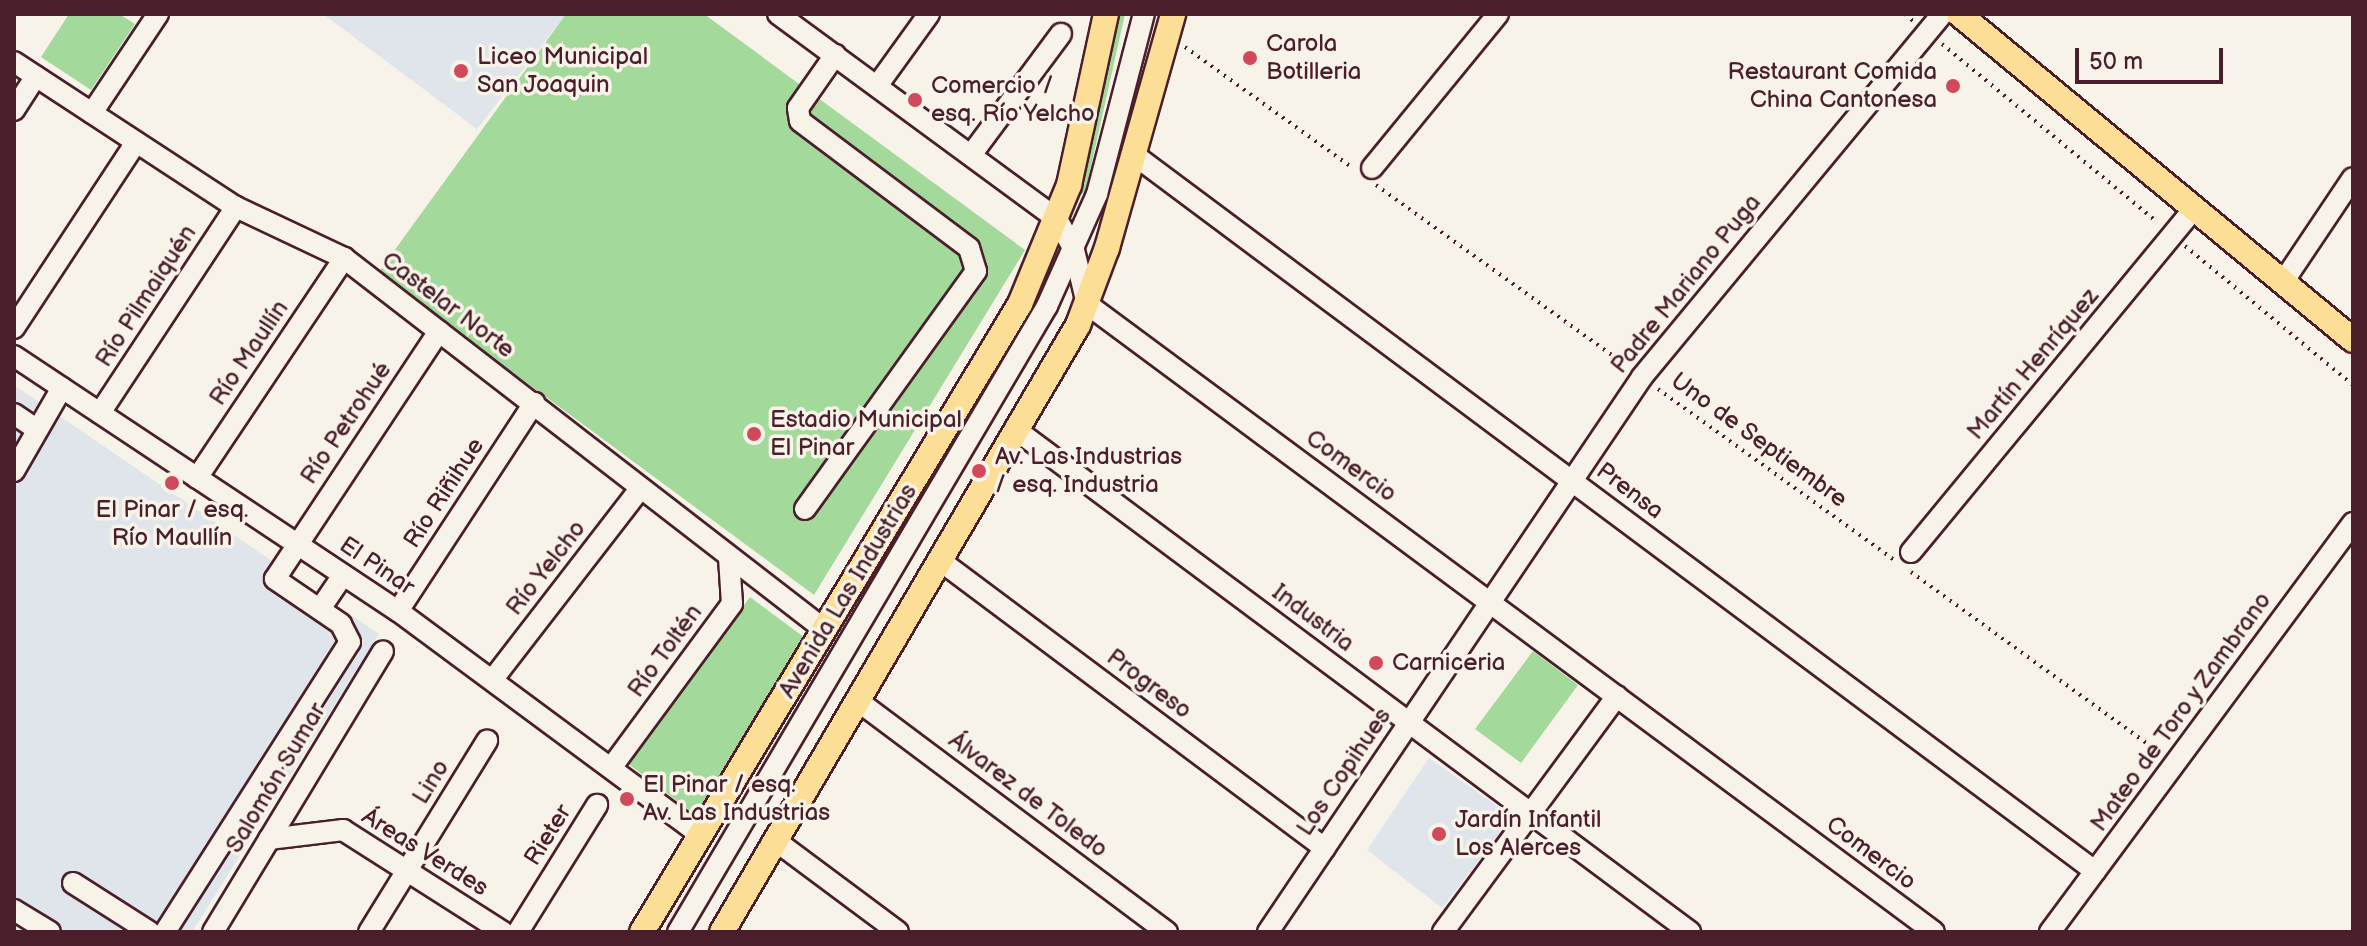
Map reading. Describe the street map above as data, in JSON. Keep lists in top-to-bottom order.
{
  "streets": {
    "main road": ["Avenida Las Industrias"],
    "street": [
      "Padre Mariano Puga",
      "Río Pilmaiquén",
      "Castelar Norte",
      "Río Maullín",
      "Martín Henríquez",
      "Río Petrohué",
      "Comercio",
      "Prensa",
      "Río Riñihue",
      "El Pinar",
      "Río Yelcho",
      "Industria",
      "Río Toltén",
      "Progreso",
      "Mateo de Toro y Zambrano",
      "Los Copihues",
      "Salomón Sumar",
      "Lino",
      "Álvarez de Toledo",
      "Rieter",
      "Áreas Verdes"
    ],
    "path": ["Uno de Septiembre"]
  },
  "crossings": [
    ["Padre Mariano Puga", "Uno de Septiembre"],
    ["Padre Mariano Puga", "Comercio"],
    ["Padre Mariano Puga", "Prensa"],
    ["Padre Mariano Puga", "Los Copihues"],
    ["Río Pilmaiquén", "Castelar Norte"],
    ["Río Pilmaiquén", "El Pinar"],
    ["Castelar Norte", "Río Maullín"],
    ["Castelar Norte", "Río Petrohué"],
    ["Castelar Norte", "Río Riñihue"],
    ["Castelar Norte", "Río Yelcho"],
    ["Castelar Norte", "Avenida Las Industrias"],
    ["Castelar Norte", "Río Toltén"],
    ["Río Maullín", "El Pinar"],
    ["Río Petrohué", "El Pinar"],
    ["Uno de Septiembre", "Mateo de Toro y Zambrano"],
    ["Comercio", "Los Copihues"],
    ["Prensa", "Mateo de Toro y Zambrano"],
    ["Río Riñihue", "El Pinar"],
    ["El Pinar", "Río Yelcho"],
    ["El Pinar", "Avenida Las Industrias"],
    ["El Pinar", "Río Toltén"],
    ["Industria", "Los Copihues"],
    ["Progreso", "Los Copihues"],
    ["Salomón Sumar", "Áreas Verdes"],
    ["Lino", "Áreas Verdes"]
  ],
  "places": [
    "Carola Botilleria",
    "Liceo Municipal San Joaquin",
    "Restaurant Comida China Cantonesa",
    "Comercio / esq. Río Yelcho",
    "Estadio Municipal El Pinar",
    "Av. Las Industrias / esq. Industria",
    "El Pinar / esq. Río Maullín",
    "Carniceria",
    "El Pinar / esq. Av. Las Industrias",
    "Jardín Infantil Los Alerces"
  ],
  "scale_bar": "50 m"
}
